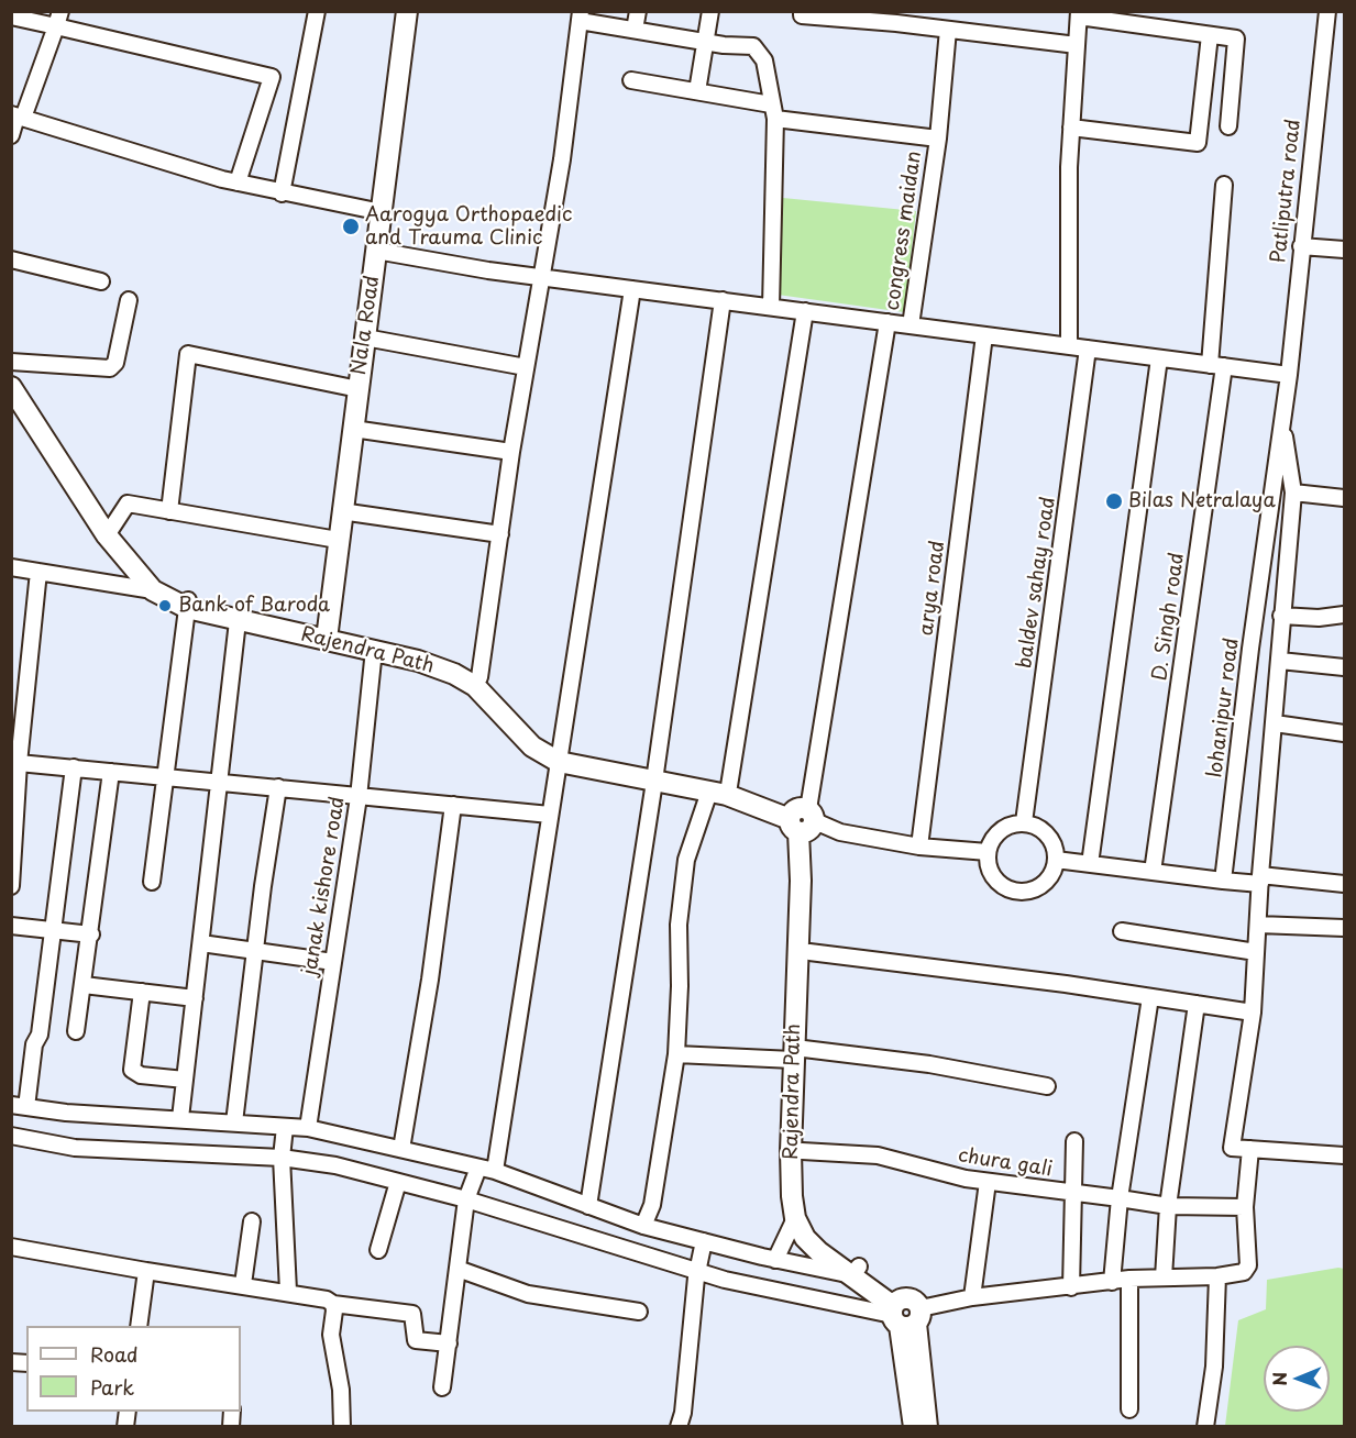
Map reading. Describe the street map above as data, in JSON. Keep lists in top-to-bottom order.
{
  "streets": {
    "main road": ["Nala Road", "Rajendra Path"],
    "street": [
      "Patliputra road",
      "congress maidan",
      "baldev sahay road",
      "arya road",
      "D. Singh road",
      "lohanipur road",
      "janak kishore road",
      "chura gali"
    ]
  },
  "crossings": [
    ["Patliputra road", "lohanipur road"],
    ["Nala Road", "Rajendra Path"],
    ["Rajendra Path", "janak kishore road"],
    ["Rajendra Path", "chura gali"]
  ],
  "places": ["Aarogya Orthopaedic and Trauma Clinic", "Bilas Netralaya", "Bank of Baroda"],
  "legend": ["Road", "Park"],
  "north": "left"
}
